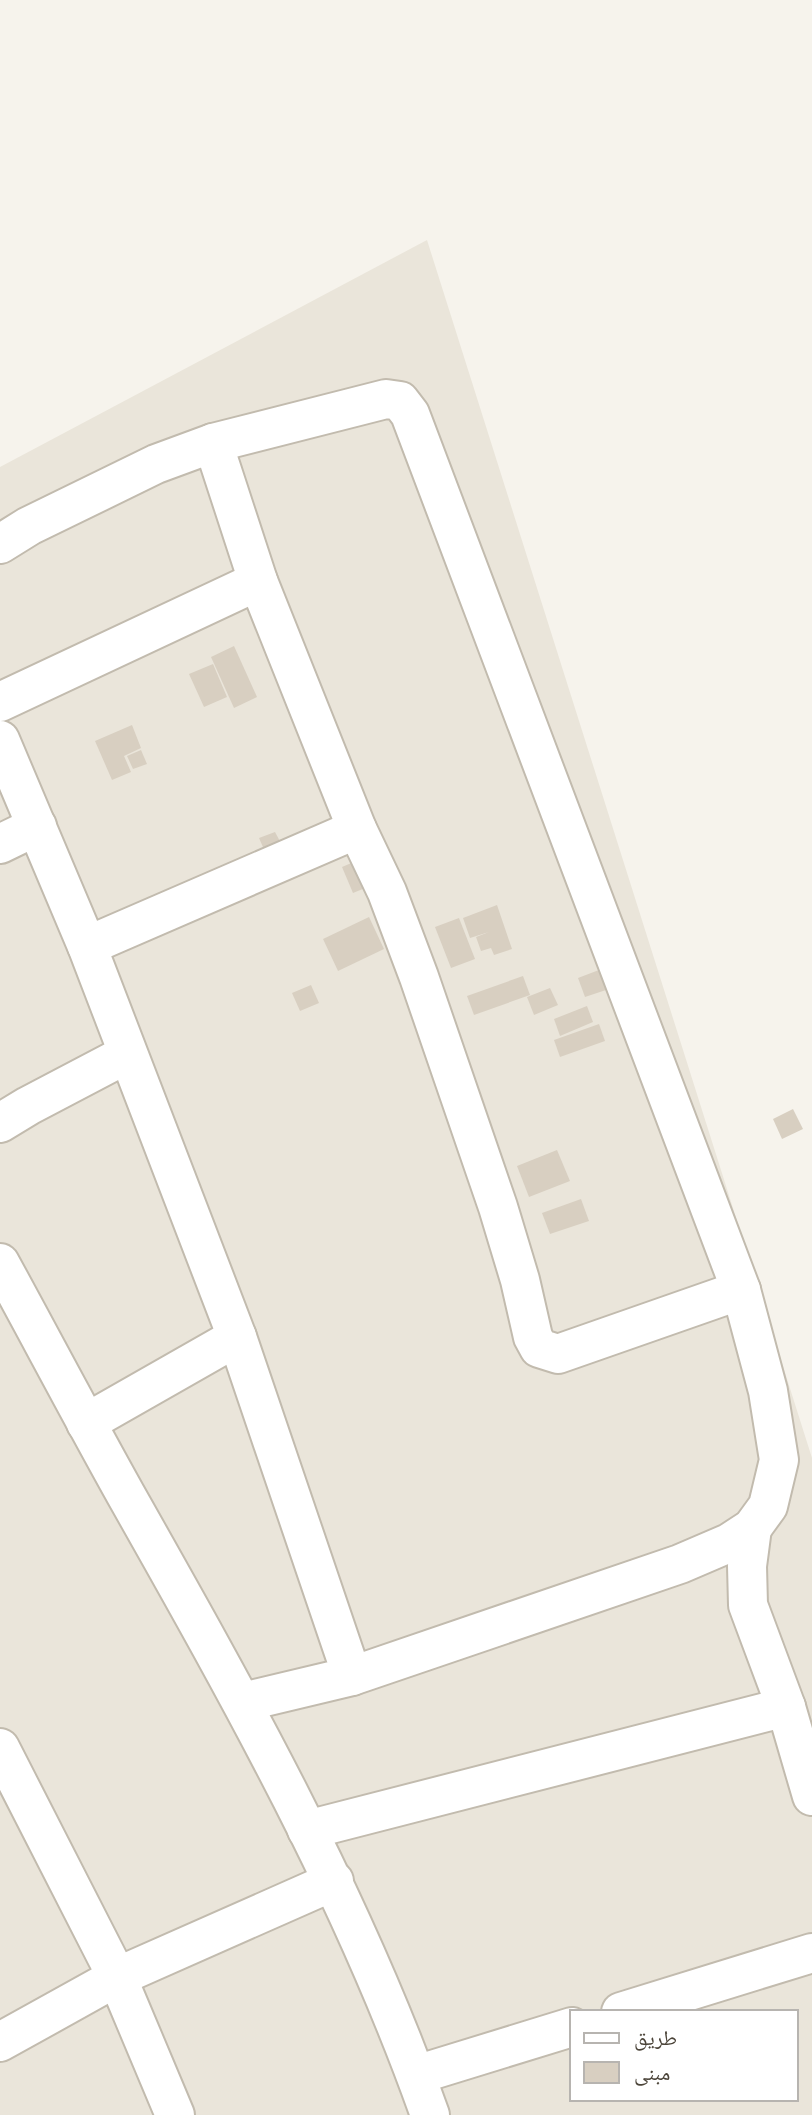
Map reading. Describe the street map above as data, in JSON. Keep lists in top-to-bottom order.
{
  "legend": ["طريق", "مبنى"]
}
